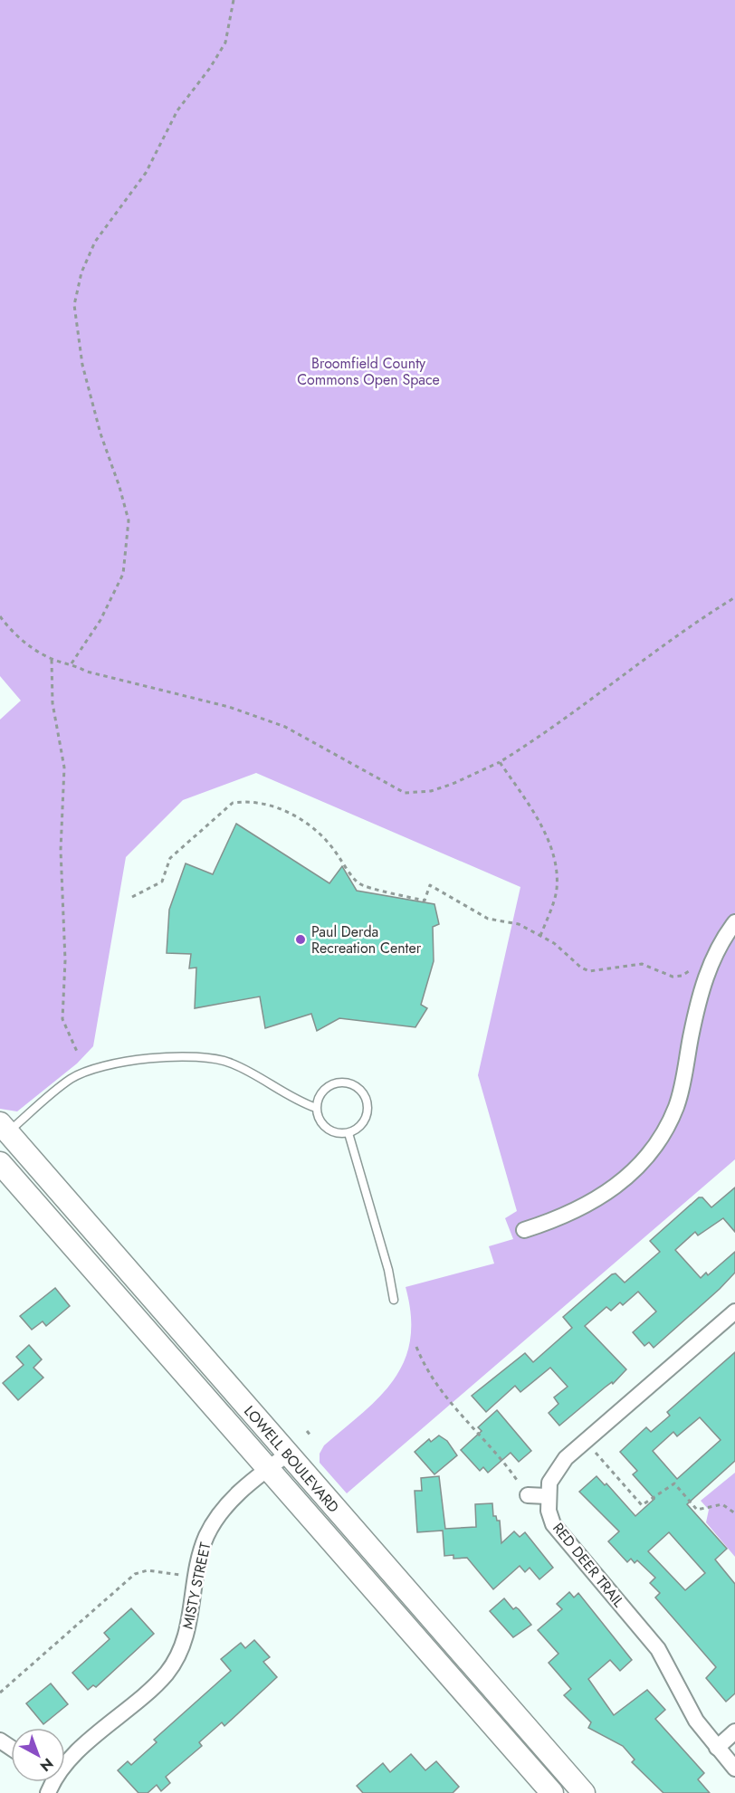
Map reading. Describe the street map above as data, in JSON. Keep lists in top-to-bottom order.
{
  "streets": {
    "main road": ["LOWELL BOULEVARD"],
    "street": ["RED DEER TRAIL", "MISTY STREET"]
  },
  "crossings": [
    ["LOWELL BOULEVARD", "MISTY STREET"]
  ],
  "parks": ["Broomfield County Commons Open Space"],
  "places": ["Paul Derda Recreation Center"],
  "north": "bottom right"
}
